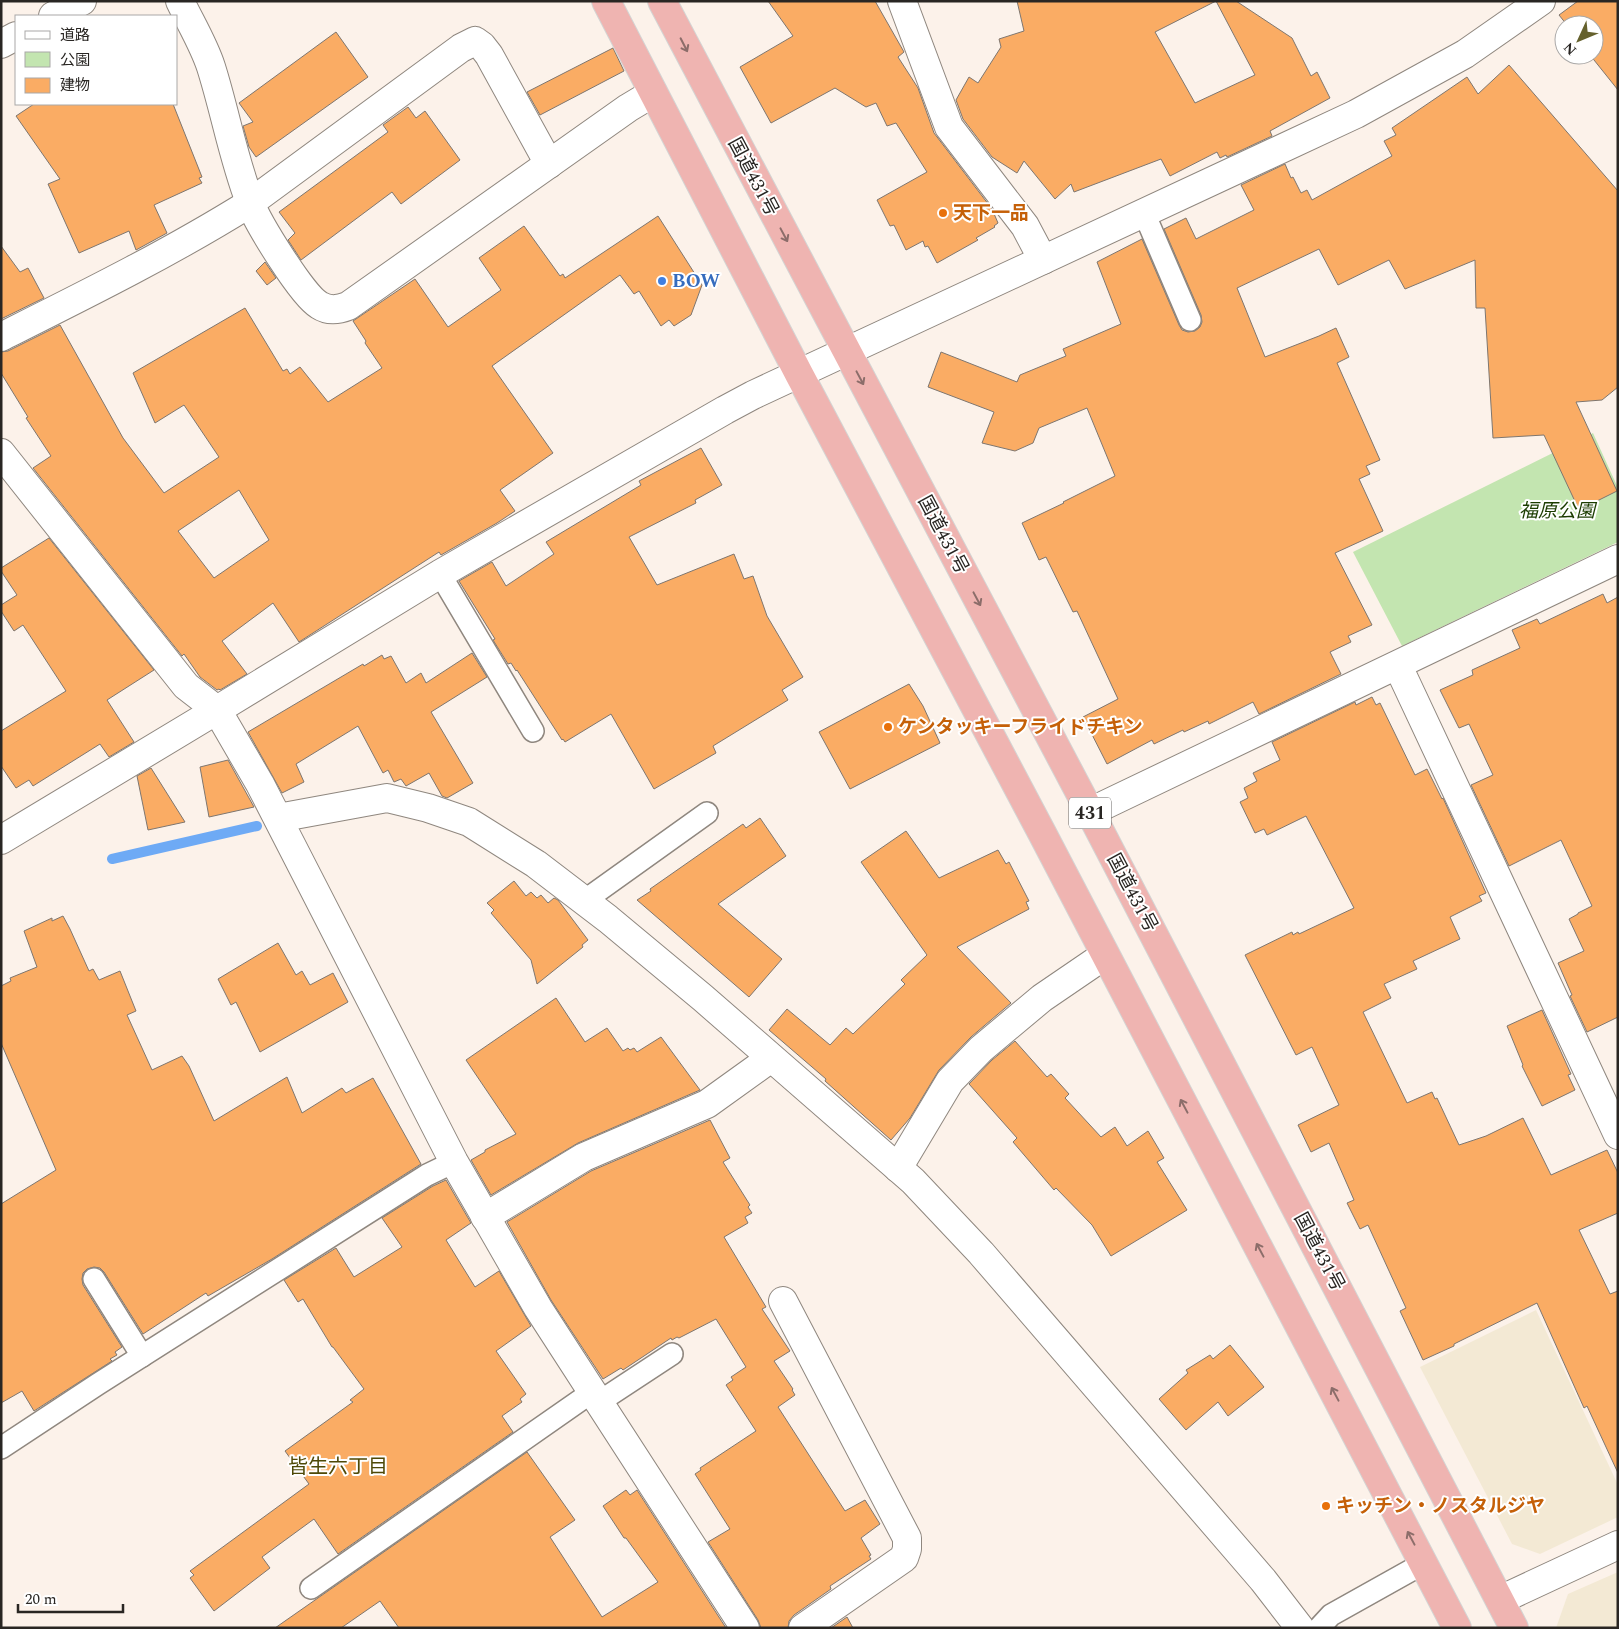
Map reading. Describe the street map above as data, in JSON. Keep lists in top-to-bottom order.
{
  "streets": {
    "highway": ["国道431号", "431"]
  },
  "districts": ["皆生六丁目"],
  "parks": ["福原公園"],
  "places": [
    "天下一品",
    "BOW",
    "ケンタッキーフライドチキン",
    "キッチン・ノスタルジヤ"
  ],
  "legend": ["道路", "公園", "建物"],
  "scale_bar": "20 m",
  "north": "bottom left"
}
